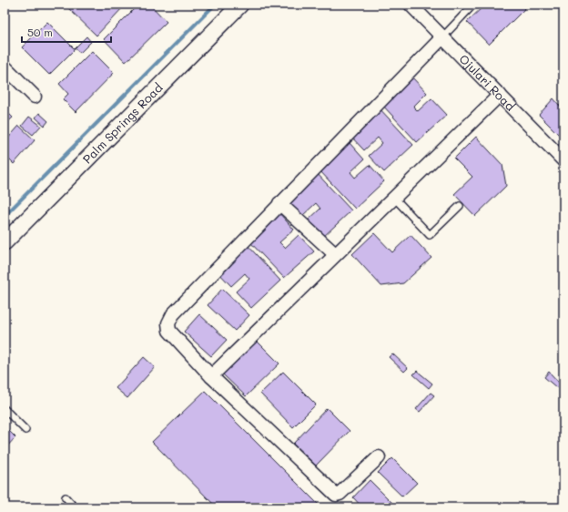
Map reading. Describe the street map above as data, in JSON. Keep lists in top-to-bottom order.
{
  "streets": {
    "street": ["Ojulari Road", "Palm Springs Road"]
  },
  "scale_bar": "50 m"
}
